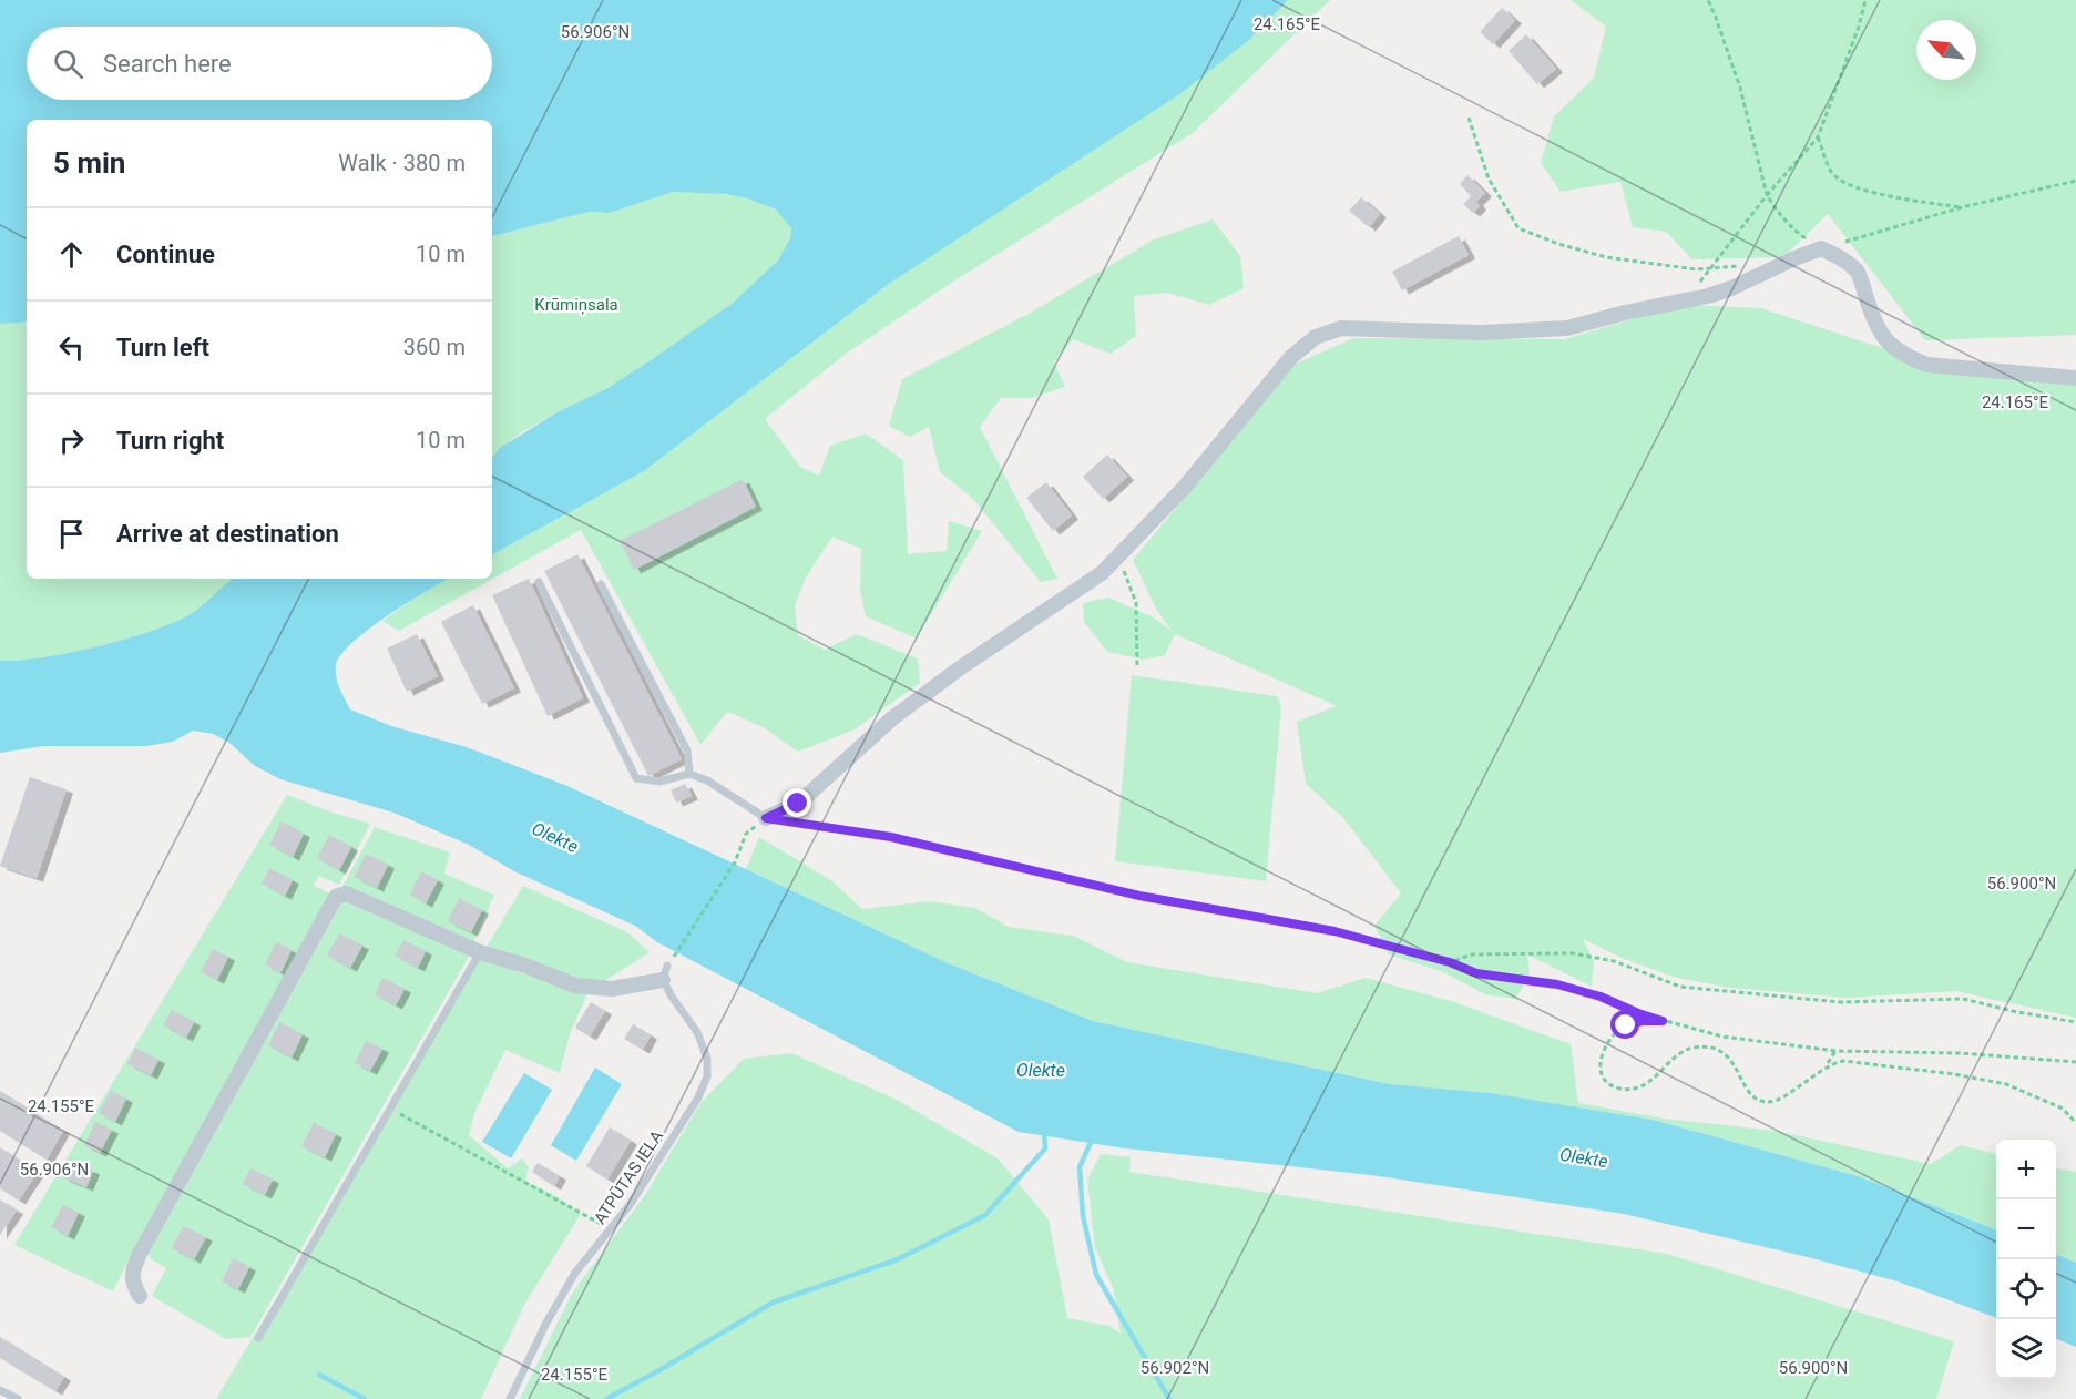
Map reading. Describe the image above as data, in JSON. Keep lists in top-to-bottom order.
{
  "streets": {
    "lane": ["ATPŪTAS IELA"]
  },
  "water": ["Olekte"],
  "parks": ["Krūmiņsala"],
  "north": "top left",
  "page": {
    "search": "Search here",
    "heading": ["5 min", "Walk · 380 m"],
    "list": [
      ["Continue", "10 m"],
      ["Turn left", "360 m"],
      ["Turn right", "10 m"],
      "Arrive at destination"
    ],
    "map_buttons": ["+", "−"]
  },
  "coordinates": [
    "24.165°E",
    "56.906°N",
    "56.900°N",
    "24.155°E",
    "56.902°N"
  ]
}
